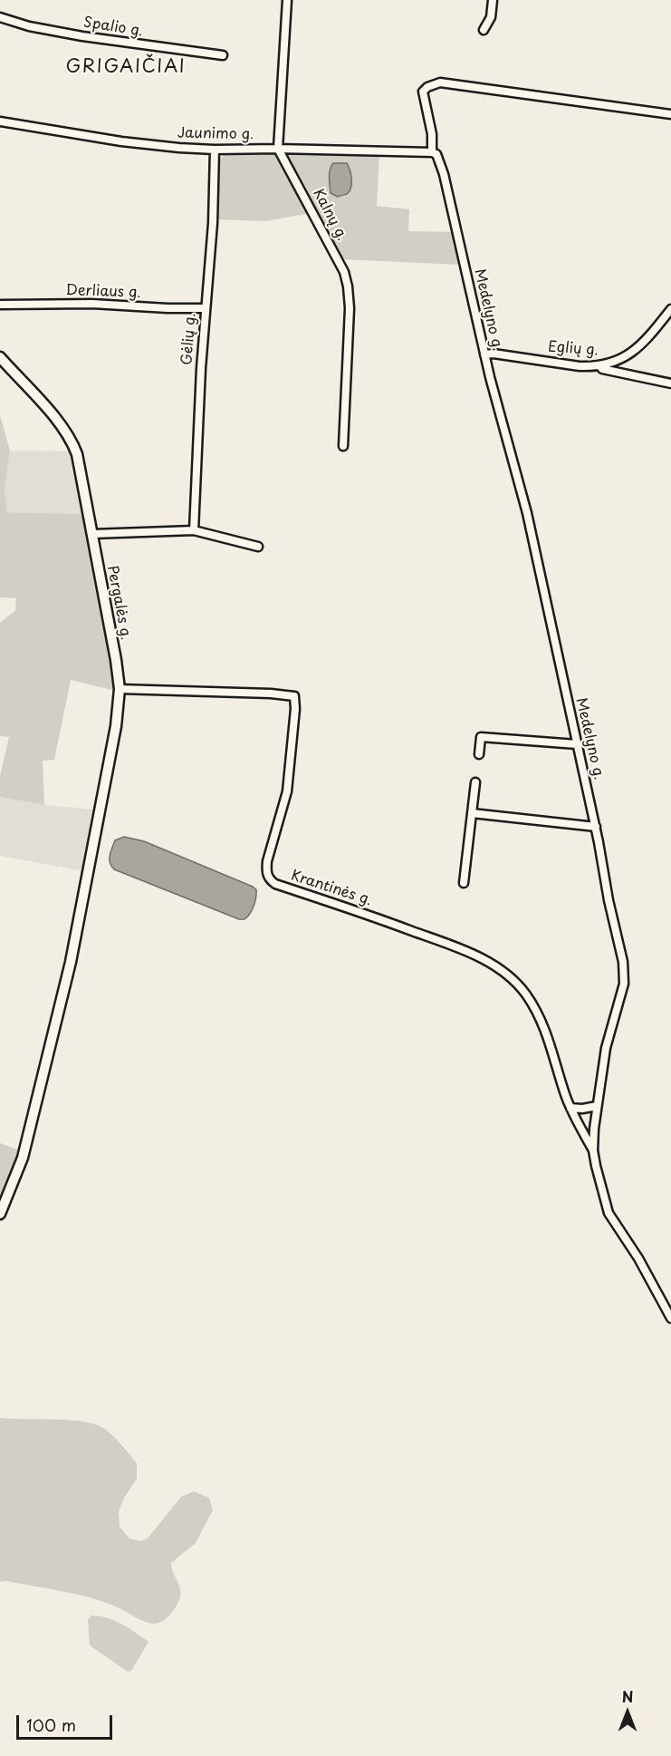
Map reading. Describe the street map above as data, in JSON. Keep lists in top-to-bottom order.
{
  "streets": {
    "main road": ["Pergalės g."],
    "street": [
      "Spalio g.",
      "Jaunimo g.",
      "Kalnų g.",
      "Derliaus g.",
      "Medelyno g.",
      "Gėlių g.",
      "Eglių g.",
      "Krantinės g."
    ]
  },
  "crossings": [
    ["Jaunimo g.", "Kalnų g."],
    ["Jaunimo g.", "Medelyno g."],
    ["Jaunimo g.", "Gėlių g."],
    ["Derliaus g.", "Gėlių g."],
    ["Medelyno g.", "Eglių g."],
    ["Medelyno g.", "Krantinės g."],
    ["Pergalės g.", "Krantinės g."]
  ],
  "districts": ["GRIGAIČIAI"],
  "scale_bar": "100 m",
  "north": "top"
}
